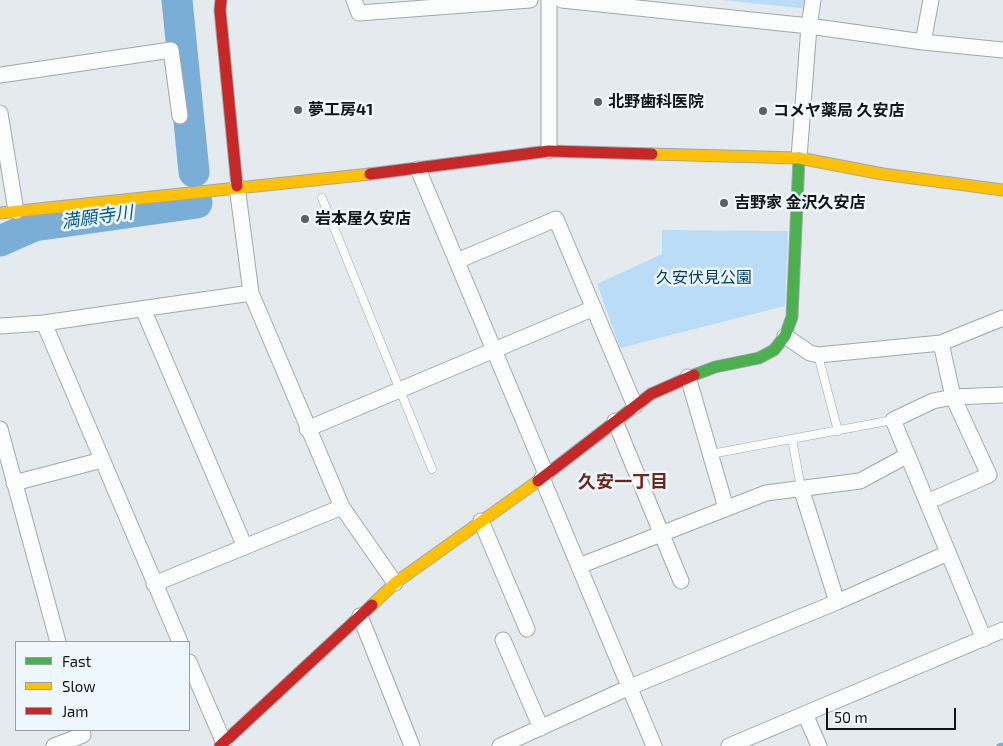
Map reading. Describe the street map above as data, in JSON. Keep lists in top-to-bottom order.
{
  "districts": ["久安一丁目"],
  "water": ["満願寺川"],
  "parks": ["久安伏見公園"],
  "places": [
    "北野歯科医院",
    "夢工房41",
    "コメヤ薬局 久安店",
    "吉野家 金沢久安店",
    "岩本屋久安店"
  ],
  "legend": ["Fast", "Slow", "Jam"],
  "scale_bar": "50 m"
}
